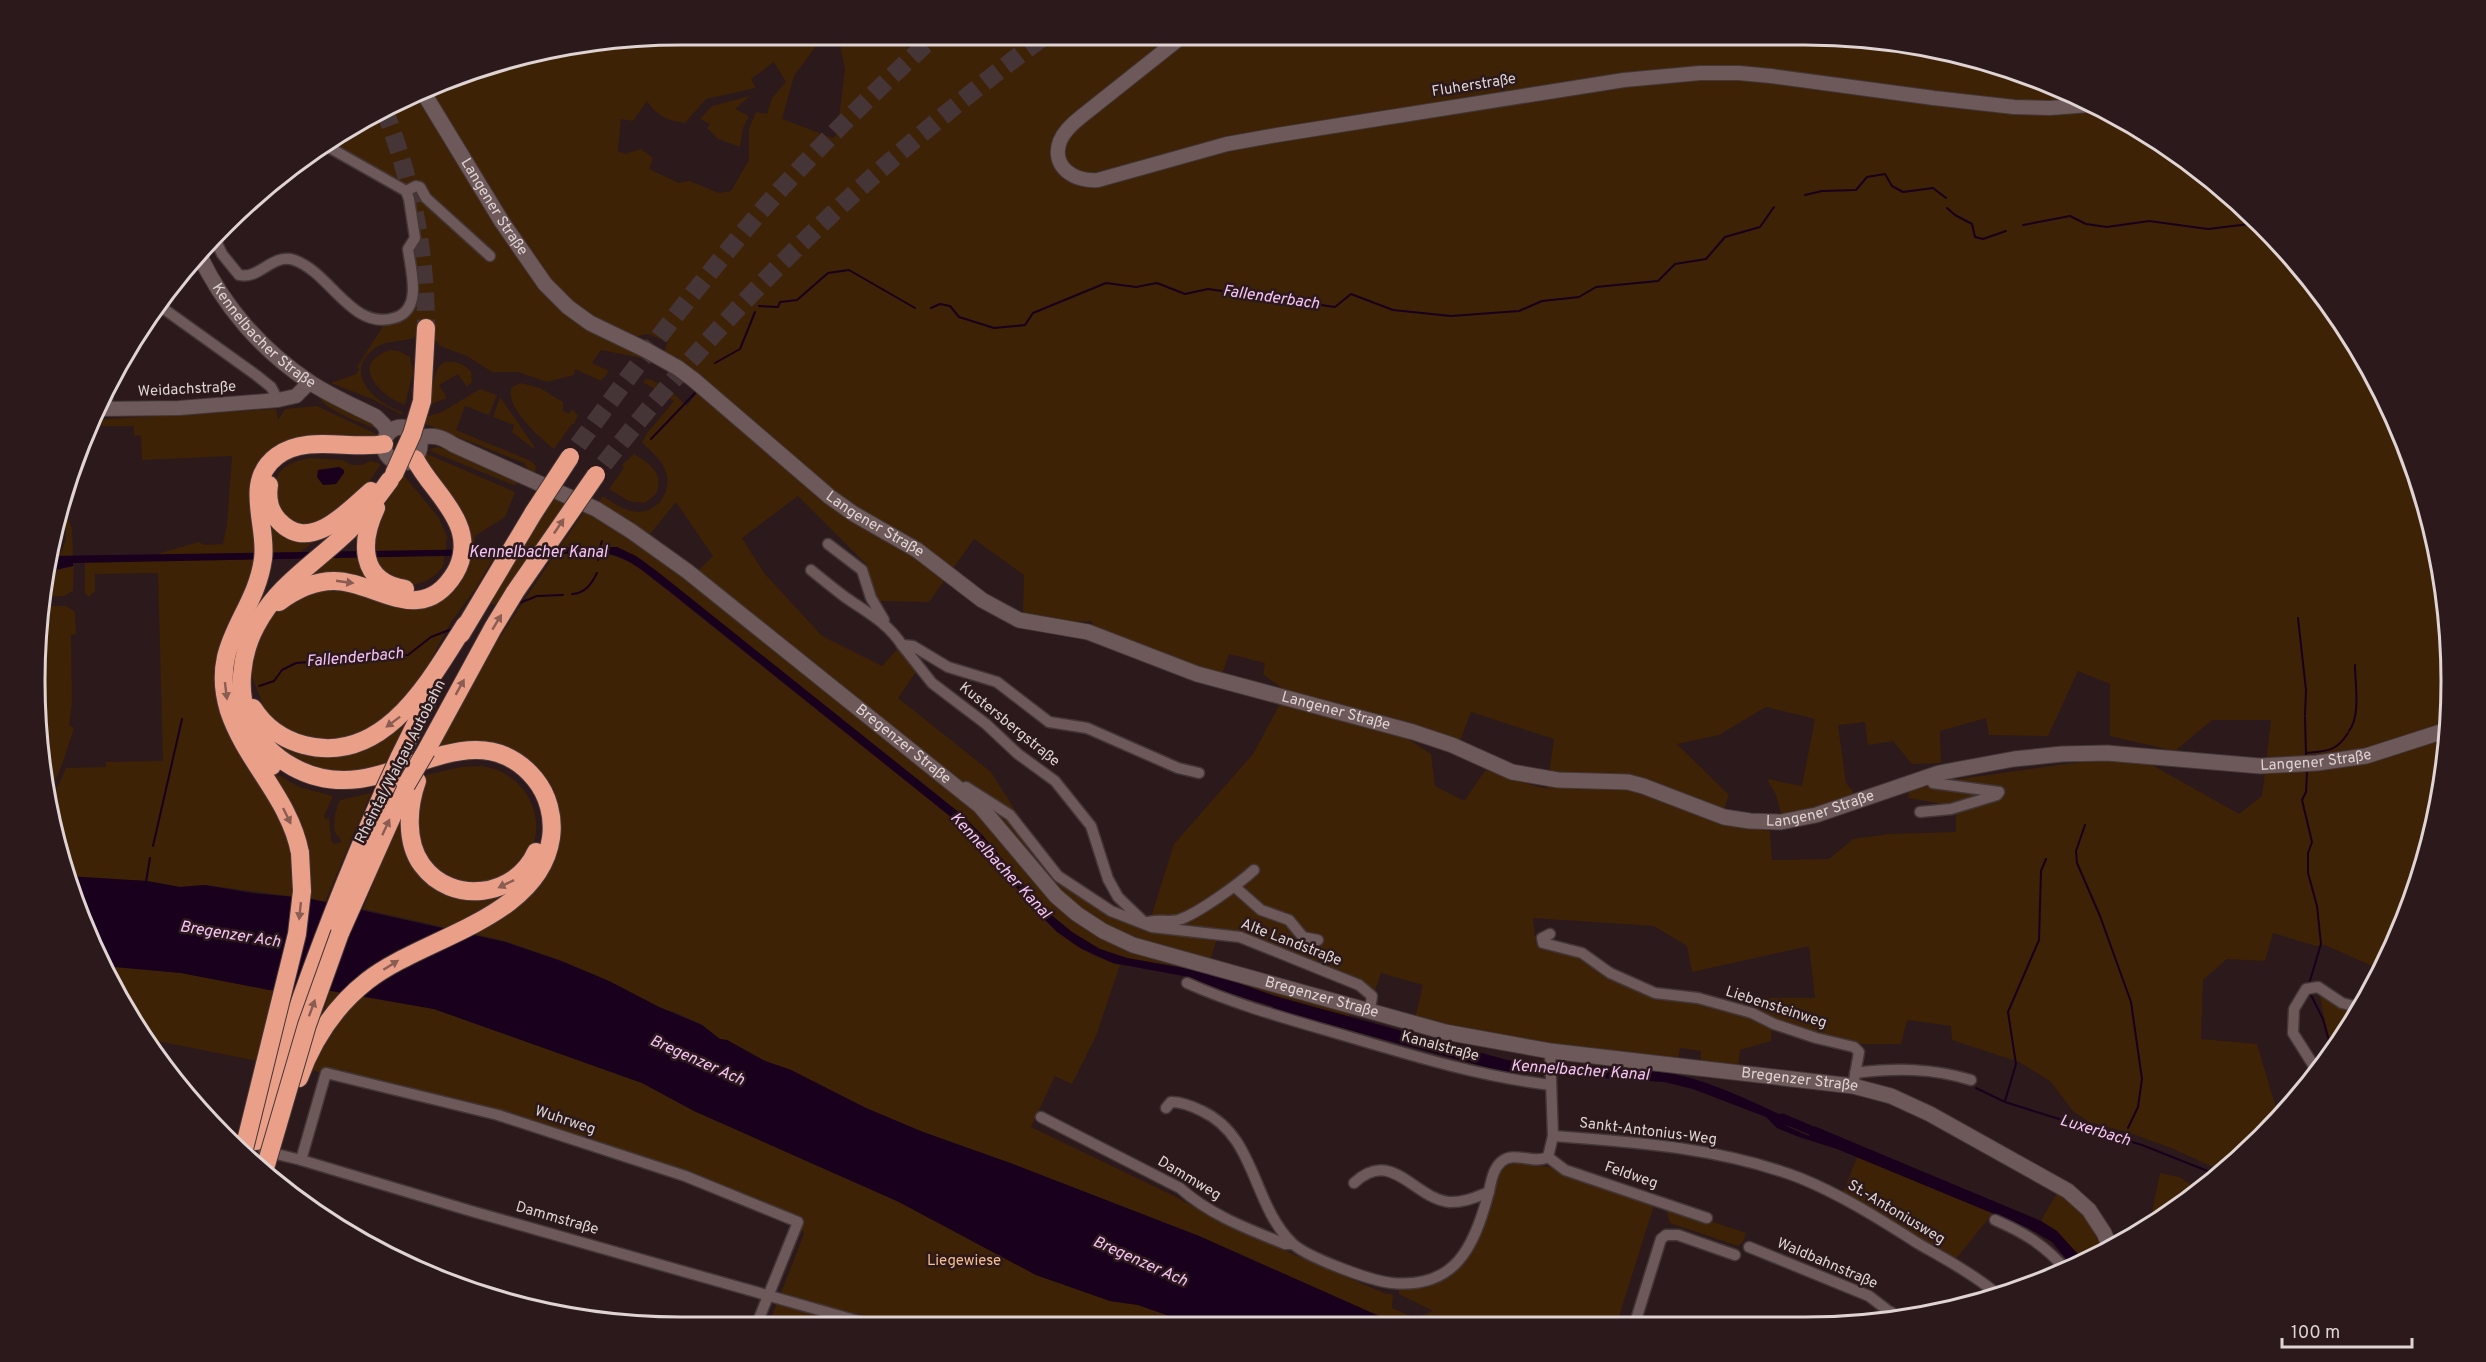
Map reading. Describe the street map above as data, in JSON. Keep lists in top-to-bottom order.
{
  "streets": {
    "highway": ["Rheintal/Walgau Autobahn"],
    "main road": ["Langener Straße", "Kennelbacher Straße", "Bregenzer Straße"],
    "street": [
      "Fluherstraße",
      "Weidachstraße",
      "Kustersbergstraße",
      "Alte Landstraße",
      "Liebensteinweg",
      "Kanalstraße",
      "Wuhrweg",
      "Sankt-Antonius-Weg",
      "Feldweg",
      "Dammweg",
      "St.-Antoniusweg",
      "Dammstraße",
      "Waldbahnstraße"
    ]
  },
  "crossings": [
    ["Kennelbacher Straße", "Weidachstraße"],
    ["Kennelbacher Straße", "Bregenzer Straße"],
    ["Kustersbergstraße", "Alte Landstraße"],
    ["Bregenzer Straße", "Alte Landstraße"],
    ["Bregenzer Straße", "Liebensteinweg"],
    ["Wuhrweg", "Dammstraße"],
    ["Sankt-Antonius-Weg", "St.-Antoniusweg"],
    ["Feldweg", "Dammweg"]
  ],
  "water": [
    "Fallenderbach",
    "Kennelbacher Kanal",
    "Bregenzer Ach",
    "Luxerbach"
  ],
  "parks": ["Liegewiese"],
  "scale_bar": "100 m"
}
